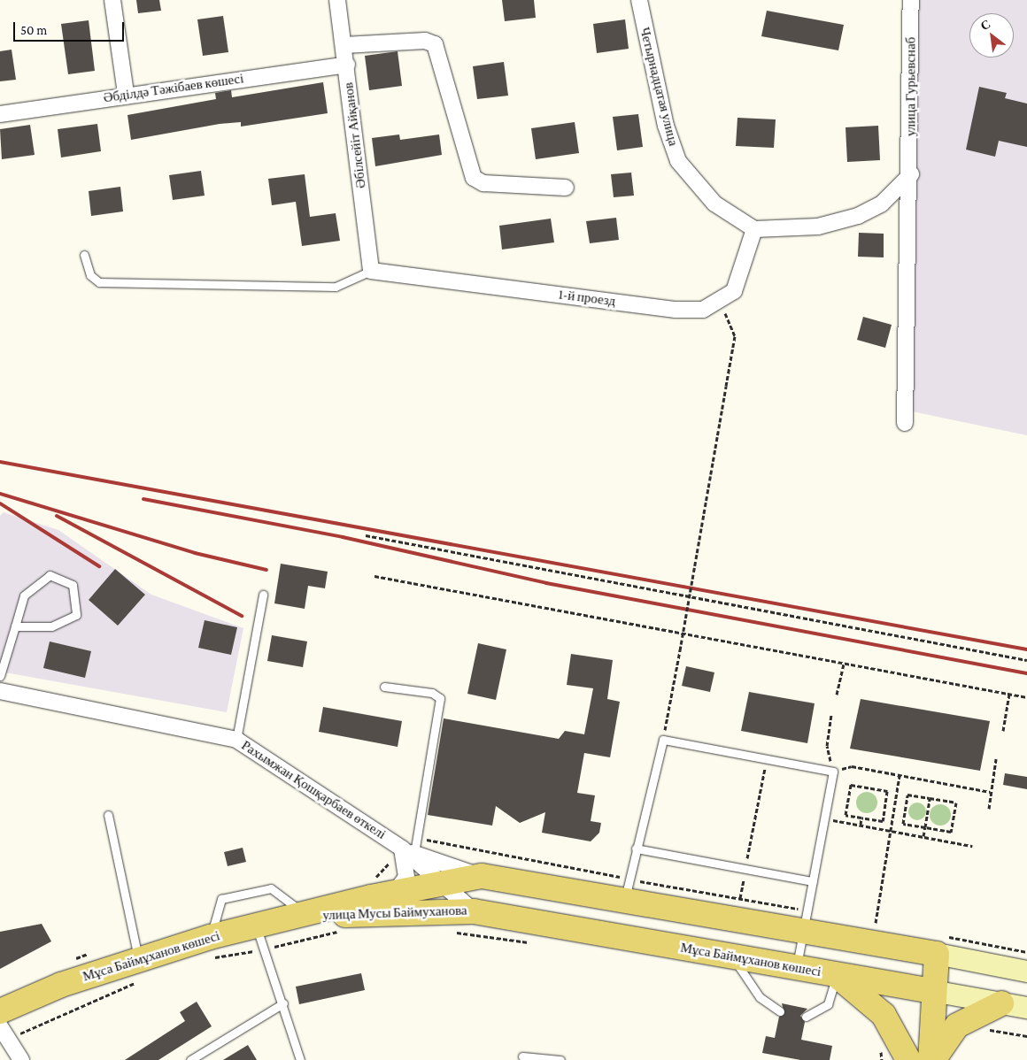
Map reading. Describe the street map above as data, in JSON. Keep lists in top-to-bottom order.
{
  "streets": {
    "main road": ["улица Мусы Баймуханова", "Мұса Баймұханов көшесі"],
    "street": [
      "Четырнадцатая улица",
      "улица Гурьевснаб",
      "Әбділдә Тәжібаев көшесі",
      "Әбілсейіт Айқанов",
      "1-й проезд",
      "Рахымжан Қошқарбаев өткелі"
    ]
  },
  "crossings": [
    ["Четырнадцатая улица", "1-й проезд"],
    ["Әбділдә Тәжібаев көшесі", "Әбілсейіт Айқанов"],
    ["Әбілсейіт Айқанов", "1-й проезд"],
    ["Рахымжан Қошқарбаев өткелі", "улица Мусы Баймуханова"],
    ["Рахымжан Қошқарбаев өткелі", "Мұса Баймұханов көшесі"],
    ["улица Мусы Баймуханова", "Мұса Баймұханов көшесі"]
  ],
  "scale_bar": "50 m",
  "north": "top left"
}
